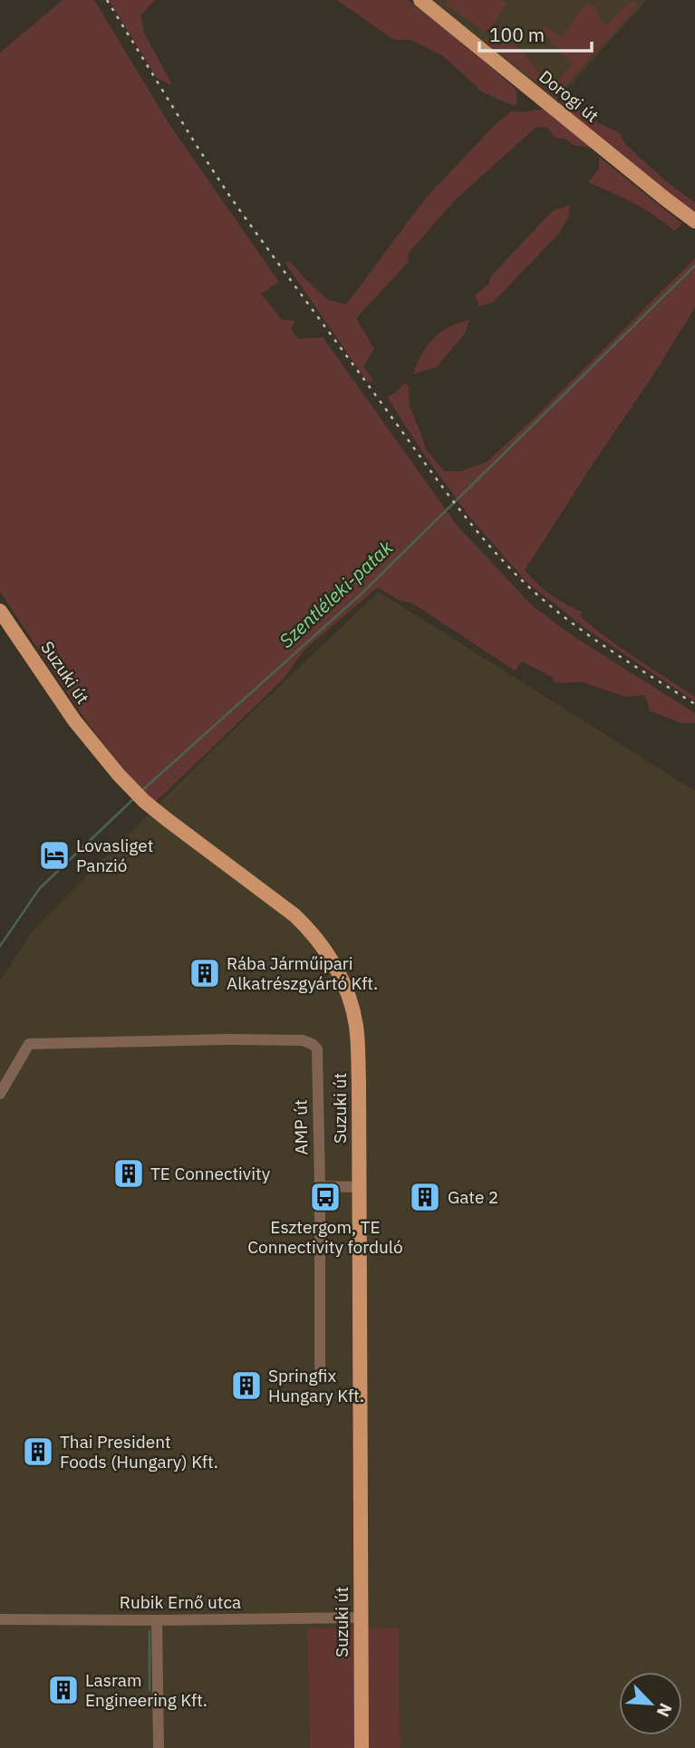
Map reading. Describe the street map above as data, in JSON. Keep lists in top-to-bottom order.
{
  "streets": {
    "main road": ["Dorogi út", "Suzuki út"],
    "street": ["AMP út", "Rubik Ernő utca"]
  },
  "crossings": [
    ["Suzuki út", "Rubik Ernő utca"]
  ],
  "water": ["Szentléleki-patak"],
  "places": {
    "hotel": ["Lovasliget Panzió"],
    "building": [
      "Rába Járműipari Alkatrészgyártó Kft.",
      "TE Connectivity",
      "Gate 2",
      "Springfix Hungary Kft.",
      "Thai President Foods (Hungary) Kft.",
      "Lasram Engineering Kft."
    ],
    "bus stop": ["Esztergom, TE Connectivity forduló"]
  },
  "scale_bar": "100 m",
  "north": "bottom right"
}
